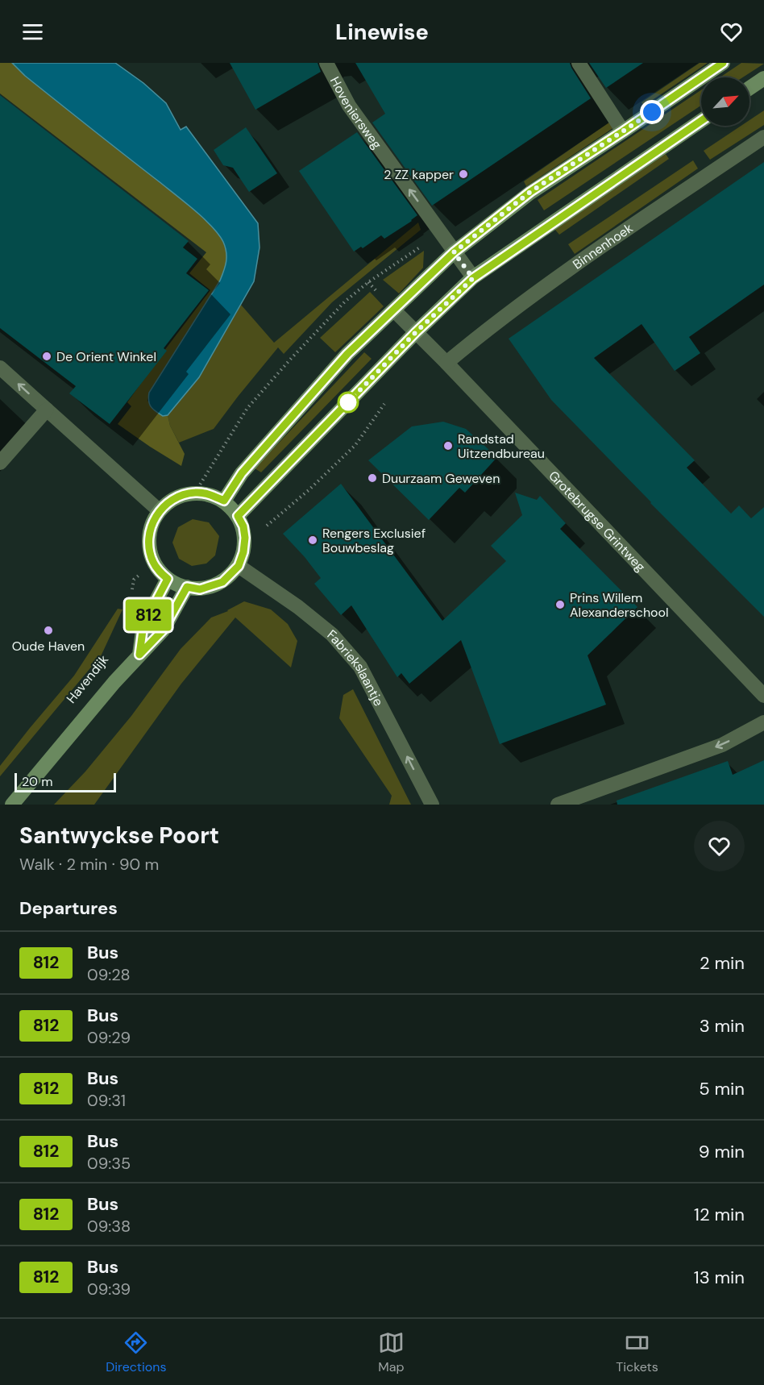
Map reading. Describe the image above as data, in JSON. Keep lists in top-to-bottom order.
{
  "streets": {
    "main road": ["Havendijk"],
    "street": [
      "Hoveniersweg",
      "Binnenhoek",
      "Grotebrugse Grintweg",
      "Fabriekslaantje"
    ]
  },
  "crossings": [
    ["Binnenhoek", "Grotebrugse Grintweg"],
    ["Fabriekslaantje", "Havendijk"]
  ],
  "one_way": ["Hoveniersweg", "Fabriekslaantje"],
  "places": [
    "2 ZZ kapper",
    "De Orient Winkel",
    "Randstad Uitzendbureau",
    "Duurzaam Geweven",
    "Rengers Exclusief Bouwbeslag",
    "Prins Willem Alexanderschool",
    "Oude Haven"
  ],
  "lines": ["bus line 812"],
  "scale_bar": "20 m",
  "north": "top right",
  "page": {
    "header": "Linewise",
    "on_map": "812",
    "scale": "20 m",
    "heading": [
      ["Santwyckse Poort", "Walk · 2 min · 90 m"],
      "Departures"
    ],
    "list": [
      {
        "mark": "812",
        "name": "Bus",
        "note": "09:28",
        "value": "2 min"
      },
      {
        "mark": "812",
        "name": "Bus",
        "note": "09:29",
        "value": "3 min"
      },
      {
        "mark": "812",
        "name": "Bus",
        "note": "09:31",
        "value": "5 min"
      },
      {
        "mark": "812",
        "name": "Bus",
        "note": "09:35",
        "value": "9 min"
      },
      {
        "mark": "812",
        "name": "Bus",
        "note": "09:38",
        "value": "12 min"
      },
      {
        "mark": "812",
        "name": "Bus",
        "note": "09:39",
        "value": "13 min"
      }
    ],
    "tabs": ["Directions", "Map", "Tickets"]
  }
}
